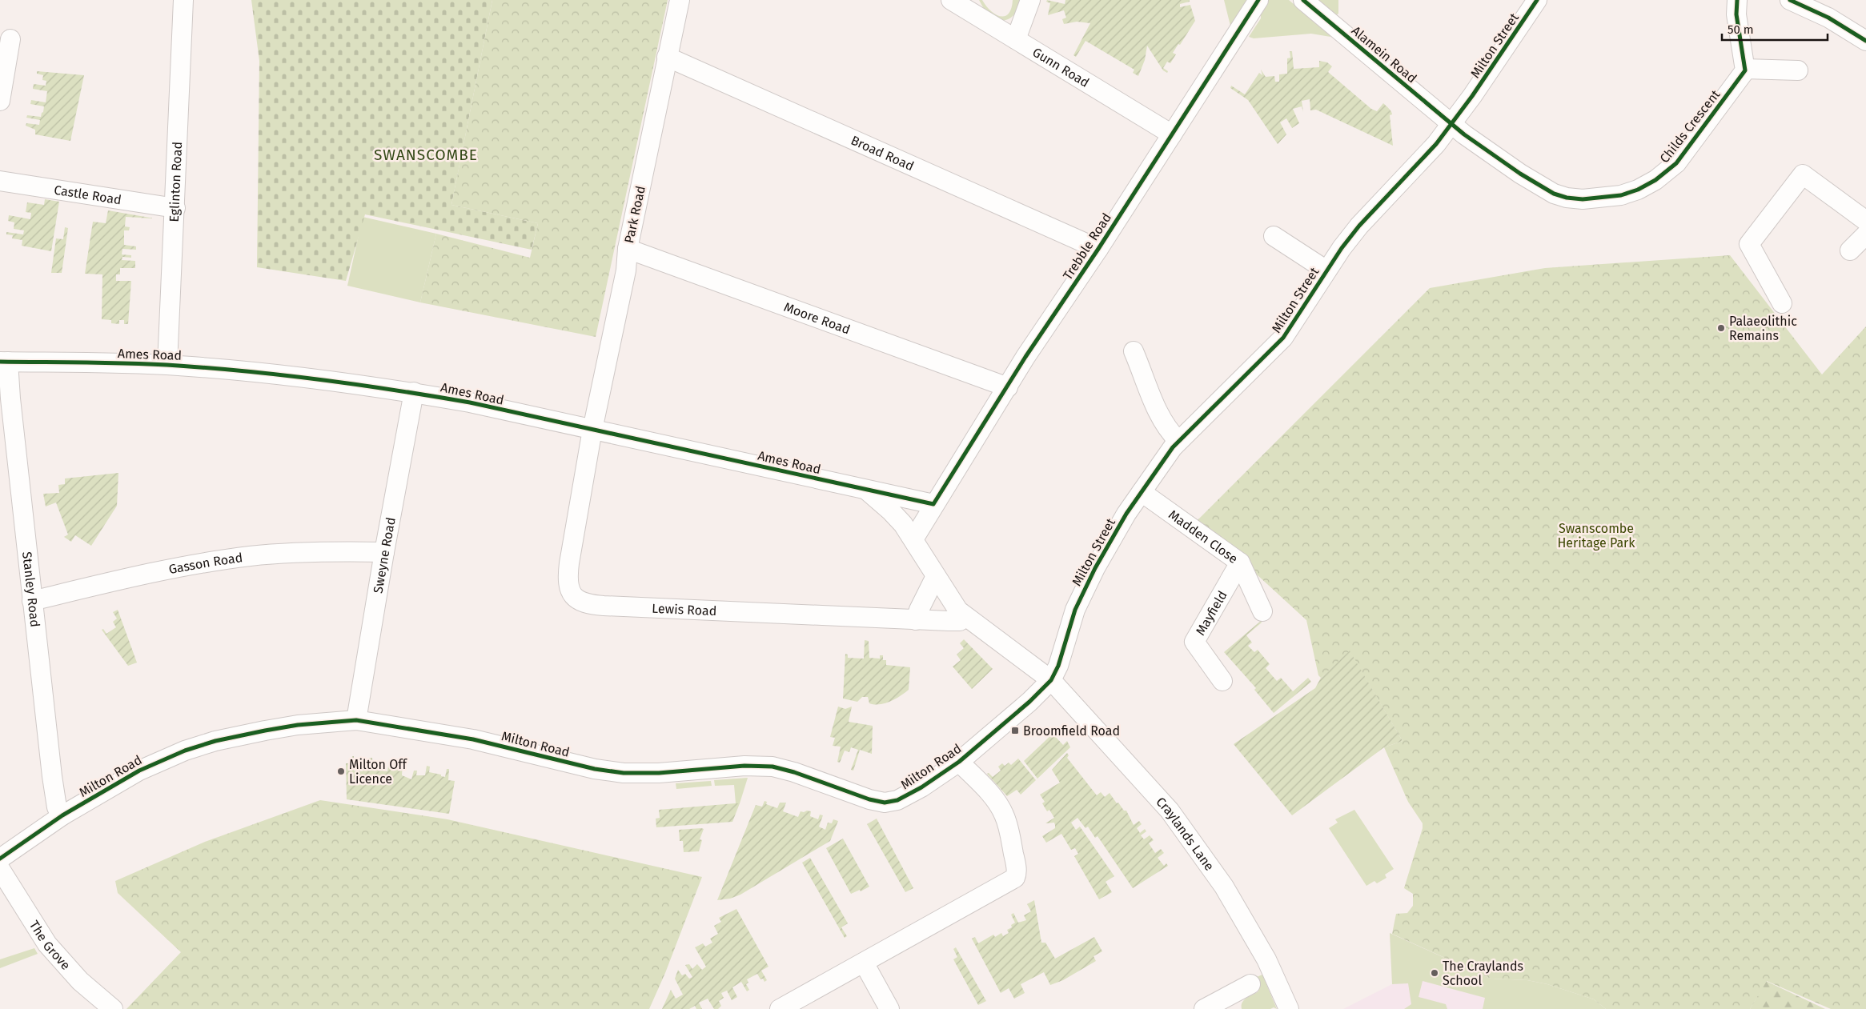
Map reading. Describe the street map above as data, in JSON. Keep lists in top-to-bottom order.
{
  "streets": {
    "street": [
      "Milton Street",
      "Alamein Road",
      "Gunn Road",
      "Childs Crescent",
      "Broad Road",
      "Eglinton Road",
      "Castle Road",
      "Park Road",
      "Trebble Road",
      "Moore Road",
      "Ames Road",
      "Madden Close",
      "Sweyne Road",
      "Gasson Road",
      "Stanley Road",
      "Lewis Road",
      "Mayfield",
      "Milton Road",
      "Craylands Lane",
      "The Grove"
    ]
  },
  "crossings": [
    ["Milton Street", "Alamein Road"],
    ["Milton Street", "Childs Crescent"],
    ["Milton Street", "Ames Road"],
    ["Milton Street", "Madden Close"],
    ["Milton Street", "Milton Road"],
    ["Milton Street", "Craylands Lane"],
    ["Alamein Road", "Childs Crescent"],
    ["Gunn Road", "Trebble Road"],
    ["Broad Road", "Park Road"],
    ["Broad Road", "Trebble Road"],
    ["Eglinton Road", "Castle Road"],
    ["Eglinton Road", "Ames Road"],
    ["Park Road", "Moore Road"],
    ["Park Road", "Ames Road"],
    ["Park Road", "Lewis Road"],
    ["Trebble Road", "Moore Road"],
    ["Trebble Road", "Ames Road"],
    ["Ames Road", "Sweyne Road"],
    ["Ames Road", "Stanley Road"],
    ["Ames Road", "Lewis Road"],
    ["Ames Road", "Milton Road"],
    ["Ames Road", "Craylands Lane"],
    ["Madden Close", "Mayfield"],
    ["Sweyne Road", "Gasson Road"],
    ["Sweyne Road", "Milton Road"],
    ["Gasson Road", "Stanley Road"],
    ["Stanley Road", "Milton Road"],
    ["Milton Road", "Craylands Lane"]
  ],
  "districts": ["SWANSCOMBE"],
  "parks": ["Swanscombe Heritage Park"],
  "places": {
    "other": ["Palaeolithic Remains", "Milton Off Licence", "The Craylands School"],
    "transit": ["Broomfield Road"]
  },
  "scale_bar": "50 m"
}
